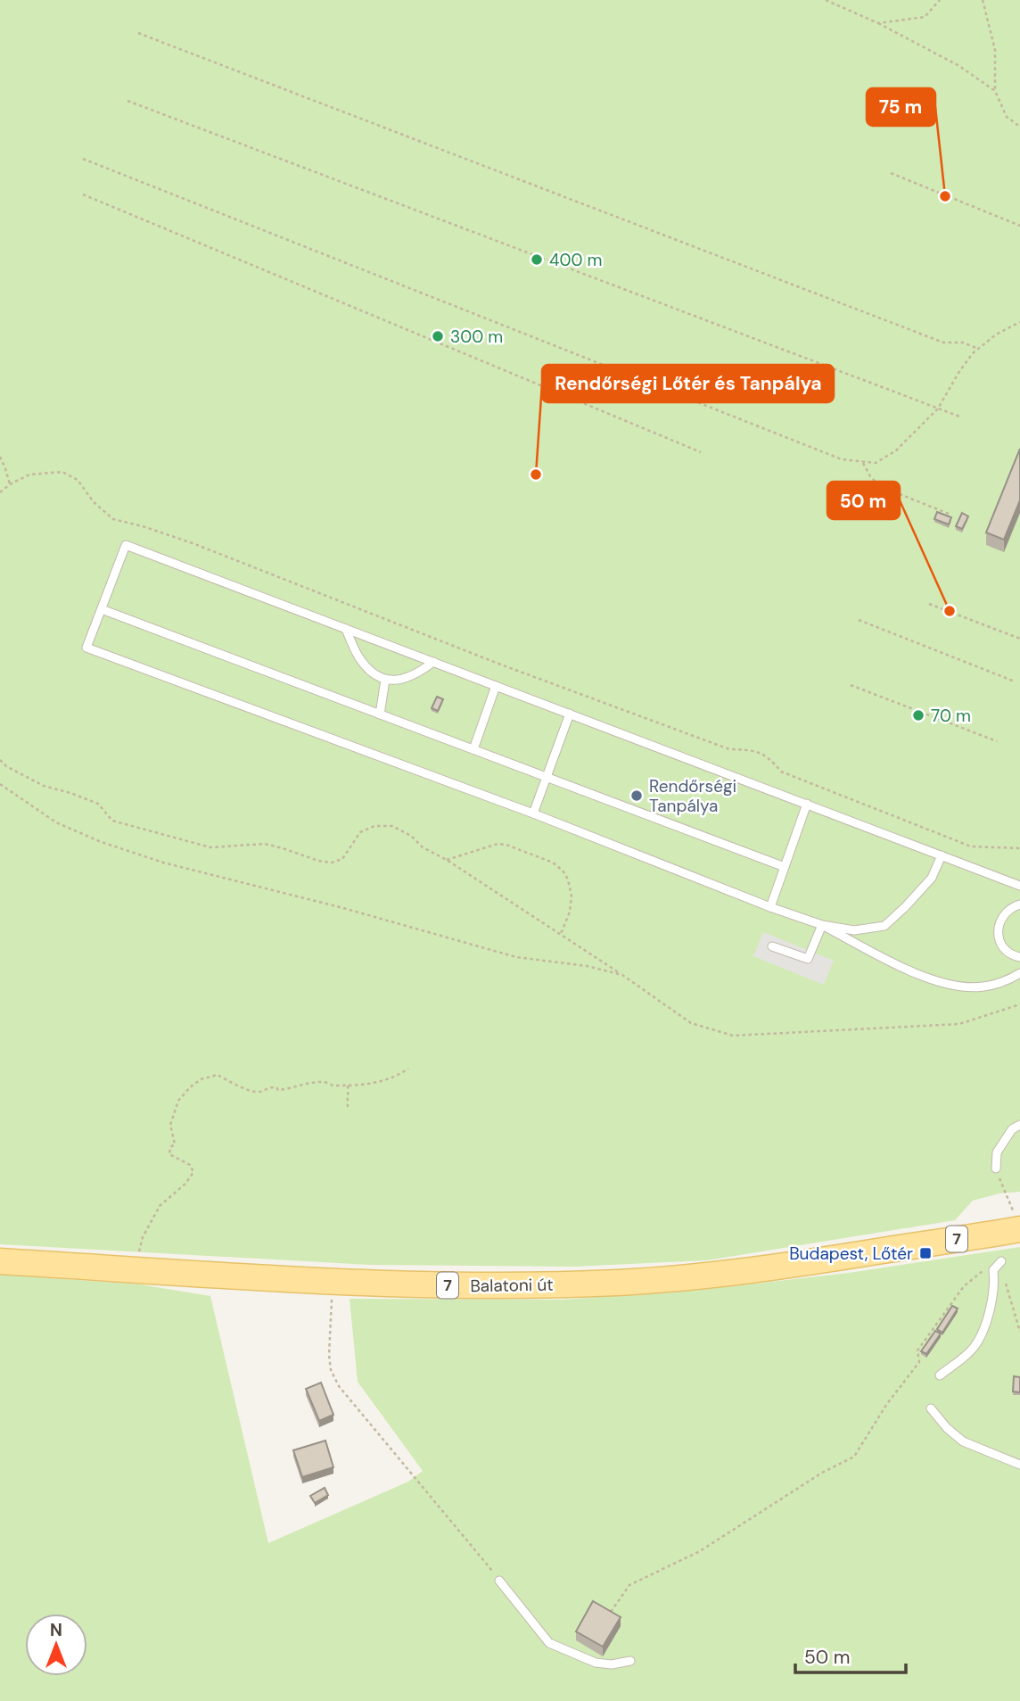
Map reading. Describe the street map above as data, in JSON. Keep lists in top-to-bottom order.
{
  "streets": {
    "main road": ["7", "Balatoni út"]
  },
  "places": {
    "other": [
      "75 m",
      "400 m",
      "300 m",
      "Rendőrségi Lőtér és Tanpálya",
      "50 m",
      "70 m",
      "Rendőrségi Tanpálya"
    ],
    "transit": ["Budapest, Lőtér"]
  },
  "scale_bar": "50 m",
  "north": "top"
}
